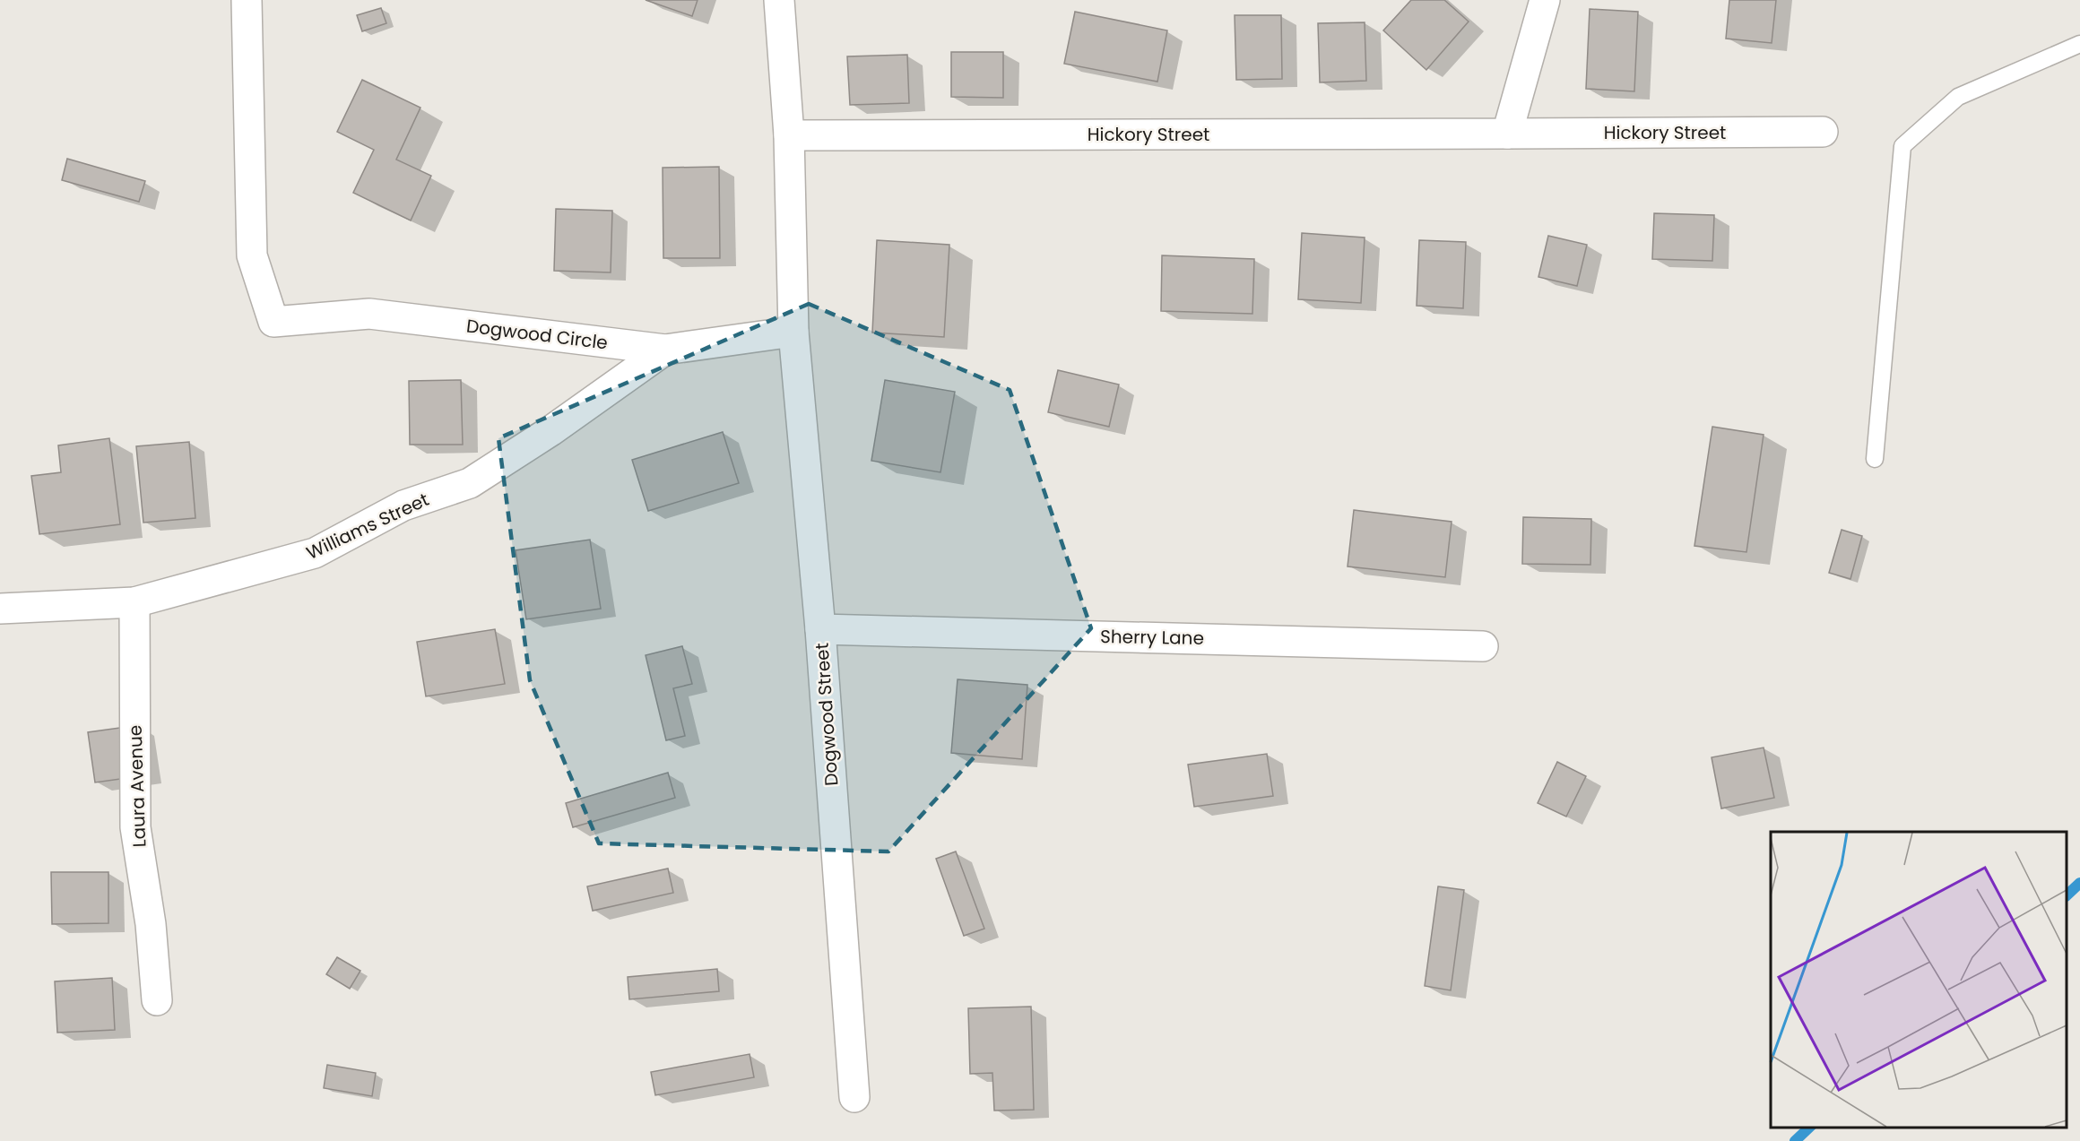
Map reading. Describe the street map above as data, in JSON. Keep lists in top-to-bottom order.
{
  "streets": {
    "street": [
      "Hickory Street",
      "Dogwood Circle",
      "Williams Street",
      "Sherry Lane",
      "Dogwood Street",
      "Laura Avenue"
    ]
  },
  "crossings": [
    ["Dogwood Circle", "Williams Street"],
    ["Dogwood Circle", "Dogwood Street"],
    ["Williams Street", "Laura Avenue"],
    ["Sherry Lane", "Dogwood Street"]
  ]
}
